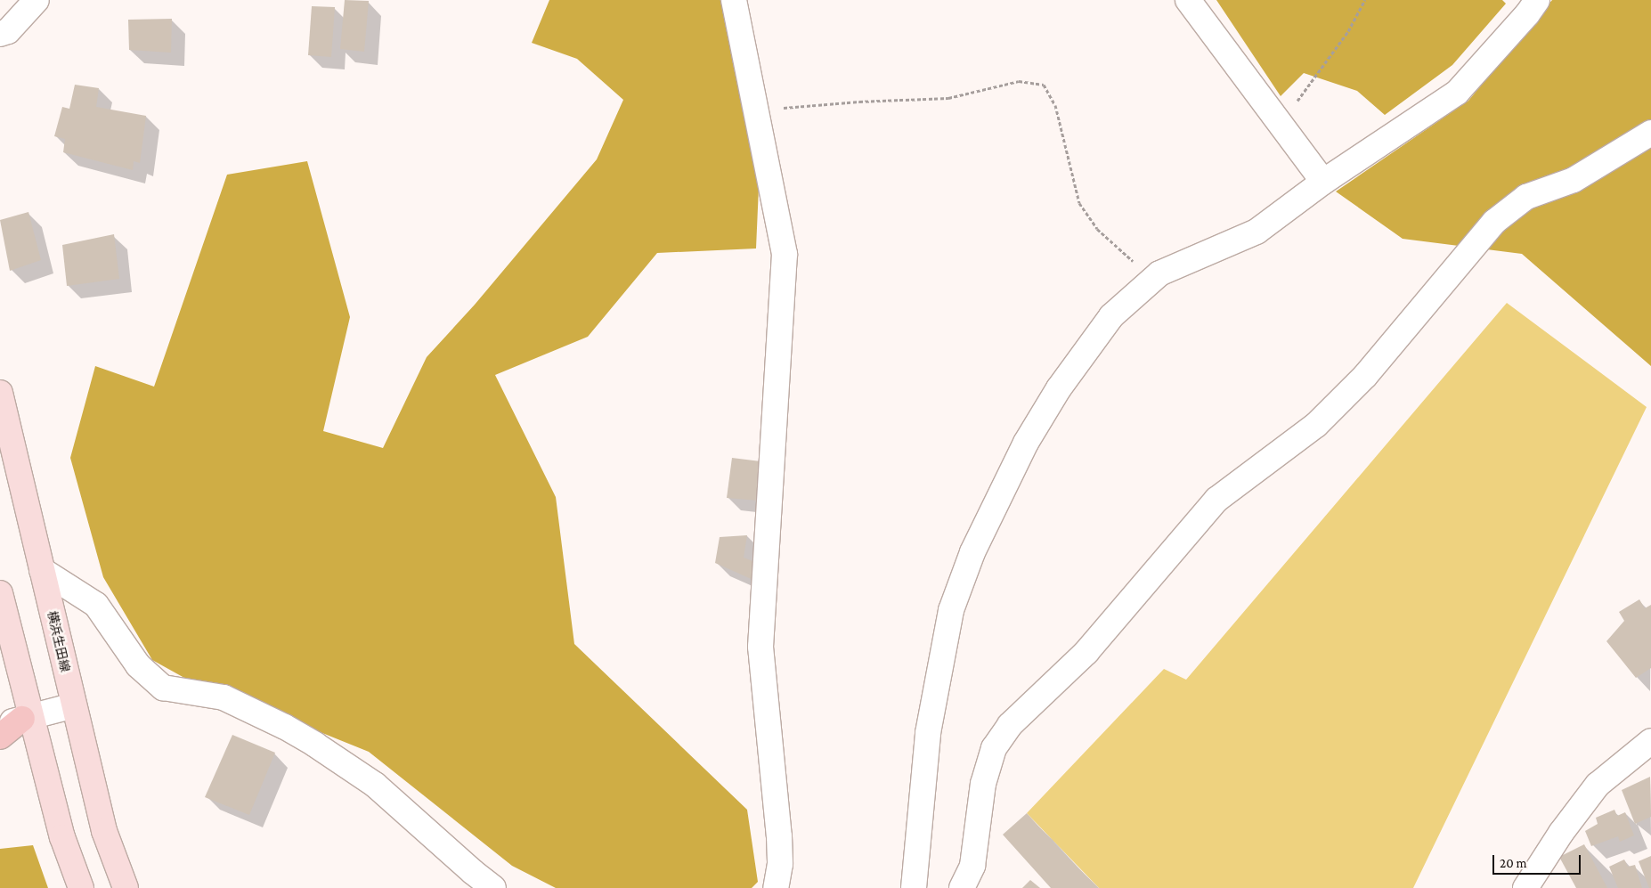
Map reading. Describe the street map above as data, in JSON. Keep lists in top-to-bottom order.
{
  "streets": {
    "main road": ["横浜生田線"]
  },
  "scale_bar": "20 m"
}
